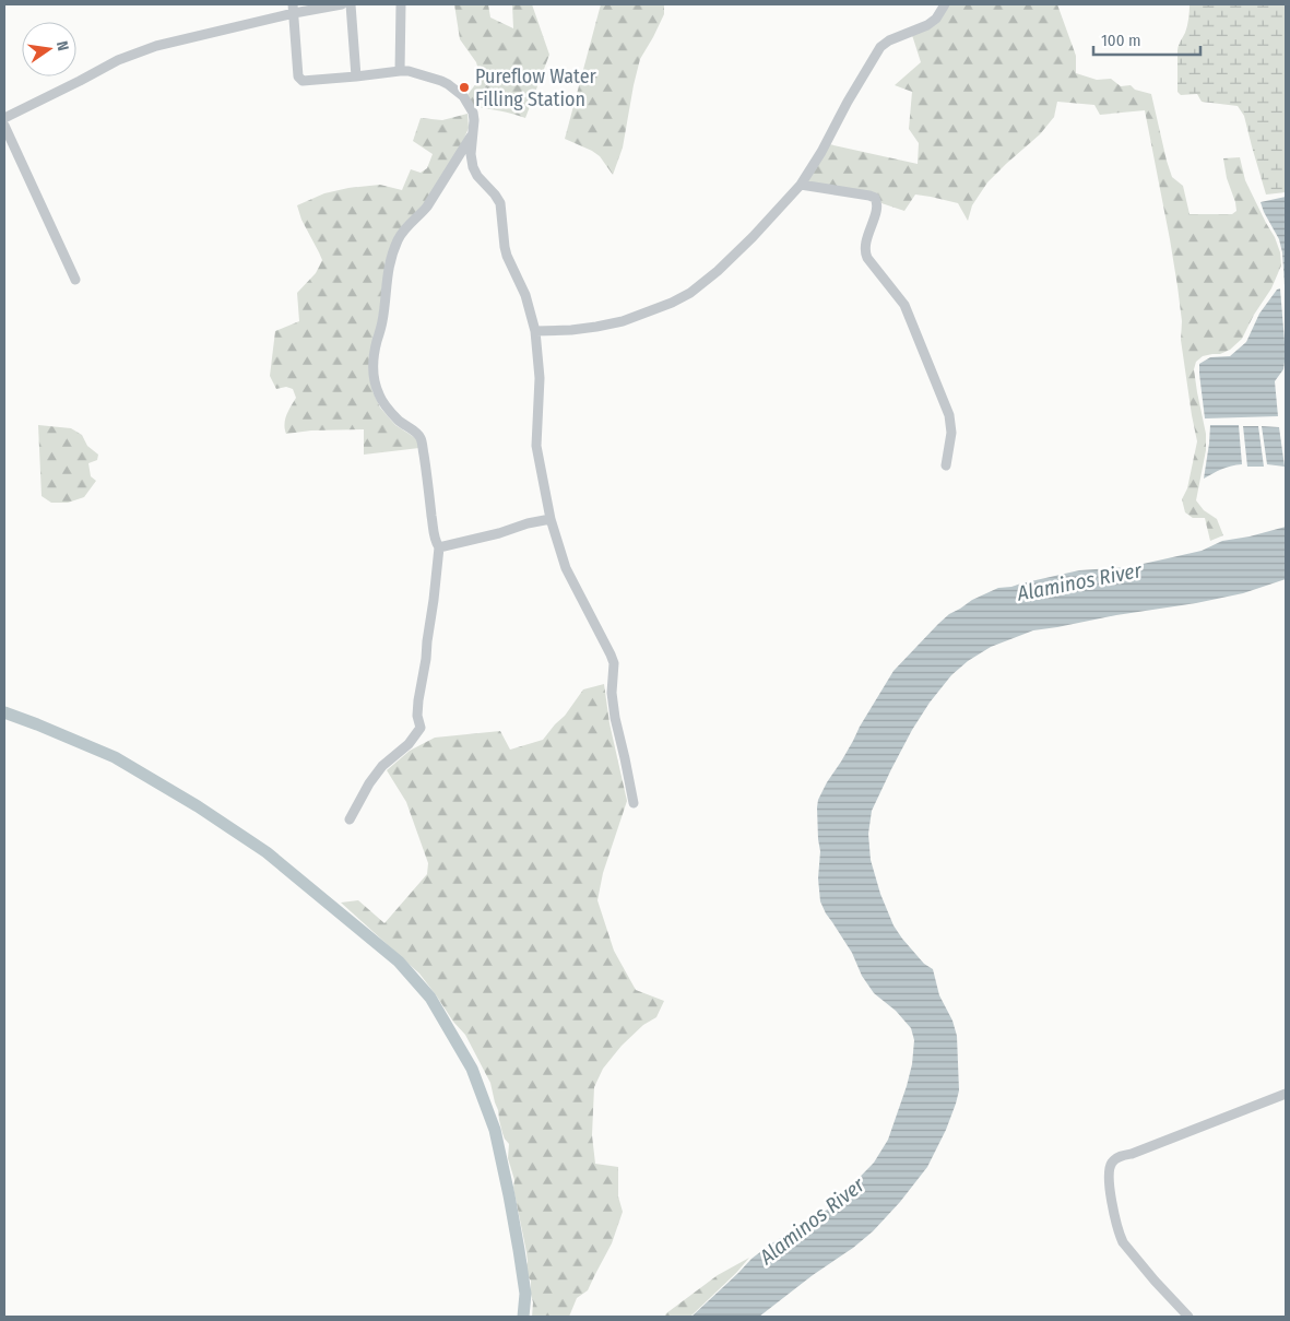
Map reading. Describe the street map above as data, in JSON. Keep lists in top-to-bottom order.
{
  "water": ["Alaminos River"],
  "places": ["Pureflow Water Filling Station"],
  "scale_bar": "100 m",
  "north": "right"
}
